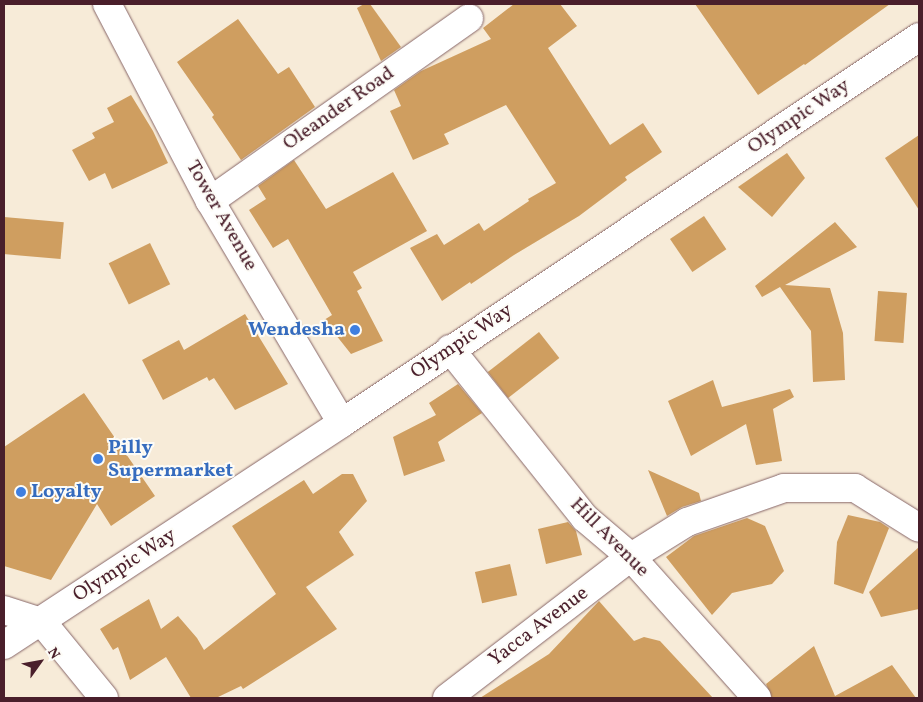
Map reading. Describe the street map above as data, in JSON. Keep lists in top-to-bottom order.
{
  "streets": {
    "street": [
      "Oleander Road",
      "Olympic Way",
      "Tower Avenue",
      "Hill Avenue",
      "Yacca Avenue"
    ]
  },
  "crossings": [
    ["Oleander Road", "Tower Avenue"],
    ["Olympic Way", "Tower Avenue"],
    ["Olympic Way", "Hill Avenue"],
    ["Hill Avenue", "Yacca Avenue"]
  ],
  "places": ["Wendesha", "Pilly Supermarket", "Loyalty"],
  "north": "top right"
}
